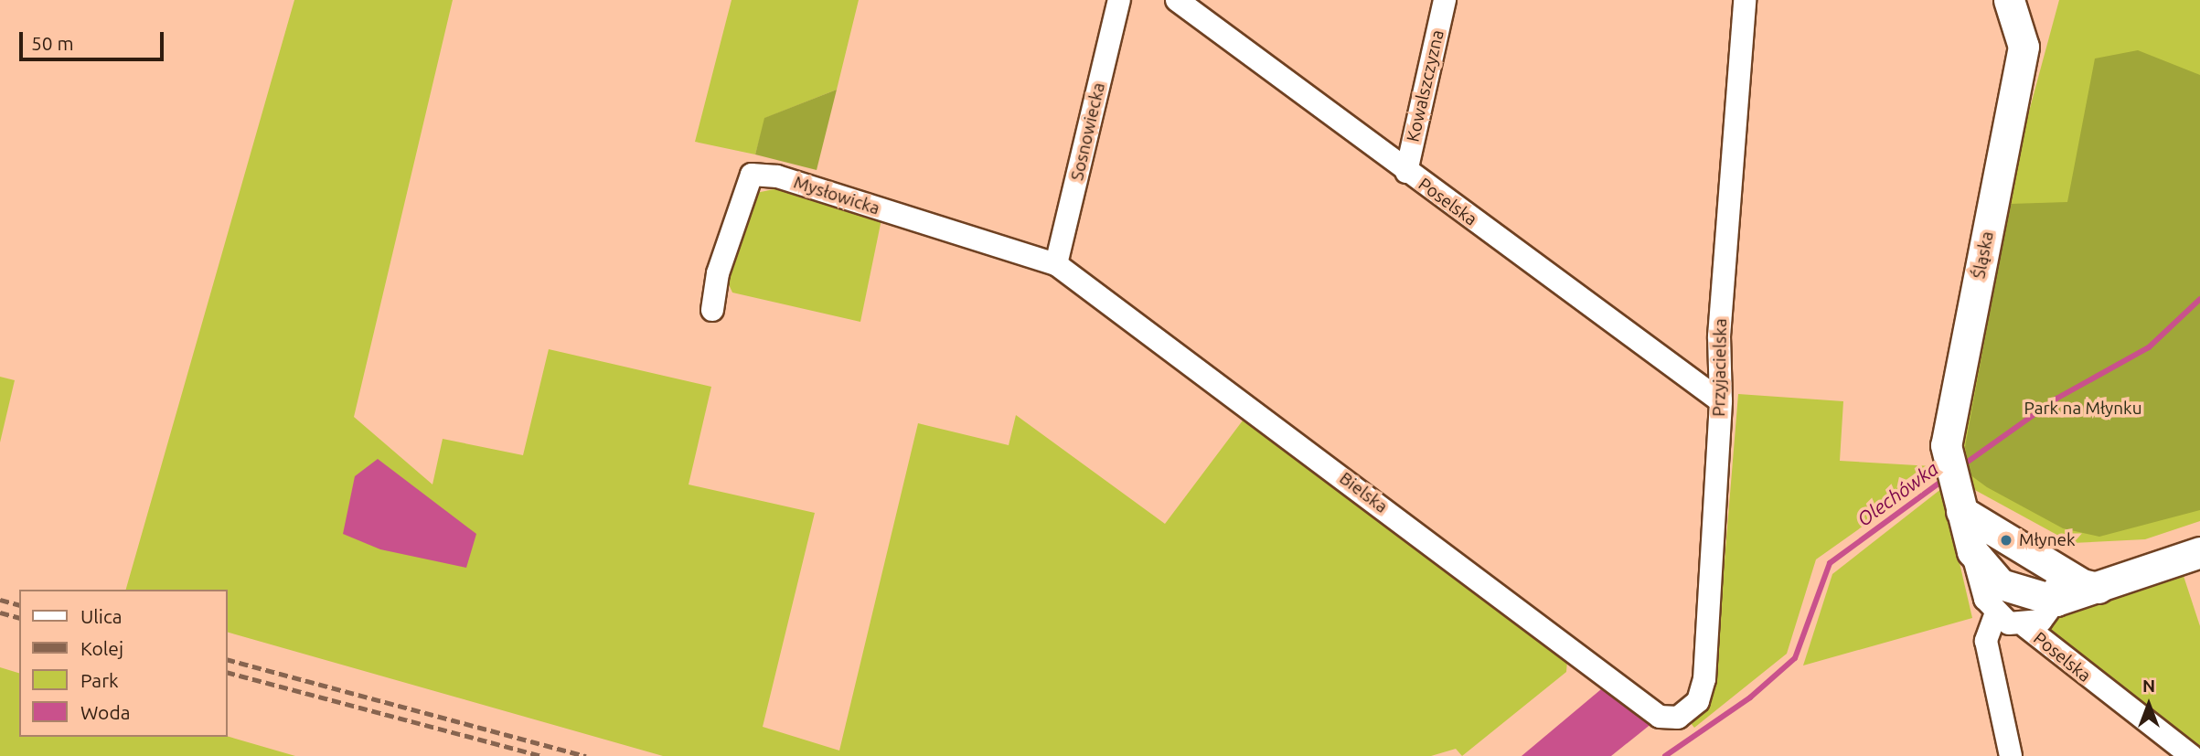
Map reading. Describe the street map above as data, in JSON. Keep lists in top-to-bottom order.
{
  "streets": {
    "street": [
      "Kowalszczyzna",
      "Sosnowiecka",
      "Mysłowicka",
      "Poselska",
      "Śląska",
      "Przyjacielska",
      "Bielska"
    ]
  },
  "crossings": [
    ["Kowalszczyzna", "Poselska"],
    ["Sosnowiecka", "Mysłowicka"],
    ["Sosnowiecka", "Bielska"],
    ["Mysłowicka", "Bielska"],
    ["Poselska", "Przyjacielska"],
    ["Przyjacielska", "Bielska"]
  ],
  "water": ["Olechówka"],
  "parks": ["Park na Młynku"],
  "places": ["Młynek"],
  "legend": [
    "Ulica",
    "Kolej",
    "Park",
    "Woda"
  ],
  "scale_bar": "50 m",
  "north": "top"
}
